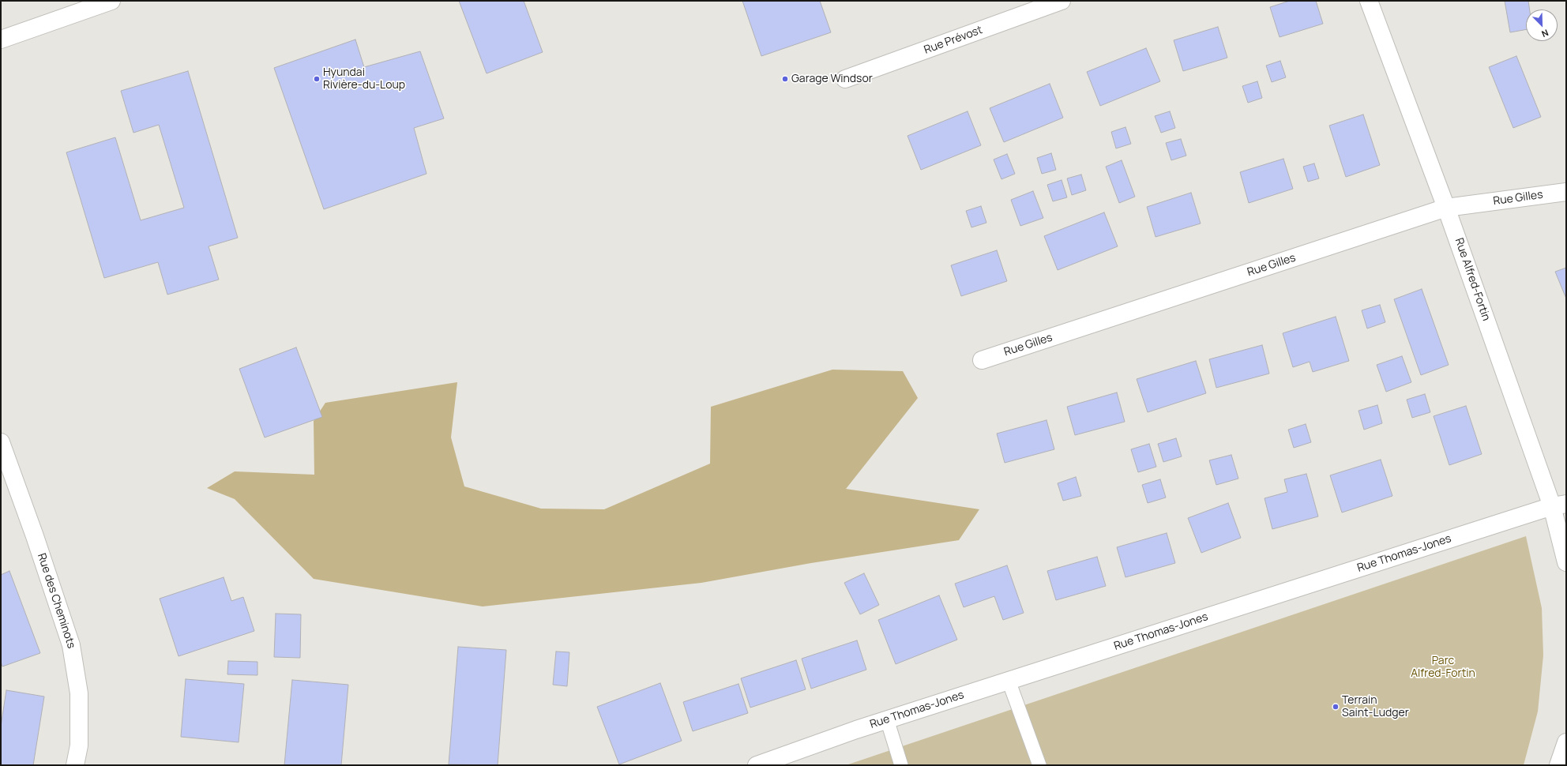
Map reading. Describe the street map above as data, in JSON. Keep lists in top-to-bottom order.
{
  "streets": {
    "street": [
      "Rue Prévost",
      "Rue Gilles",
      "Rue Alfred-Fortin",
      "Rue Thomas-Jones",
      "Rue des Cheminots"
    ]
  },
  "crossings": [
    ["Rue Gilles", "Rue Alfred-Fortin"],
    ["Rue Alfred-Fortin", "Rue Thomas-Jones"]
  ],
  "parks": ["Parc Alfred-Fortin"],
  "places": ["Hyundai Rivière-du-Loup", "Garage Windsor", "Terrain Saint-Ludger"],
  "north": "bottom right"
}
